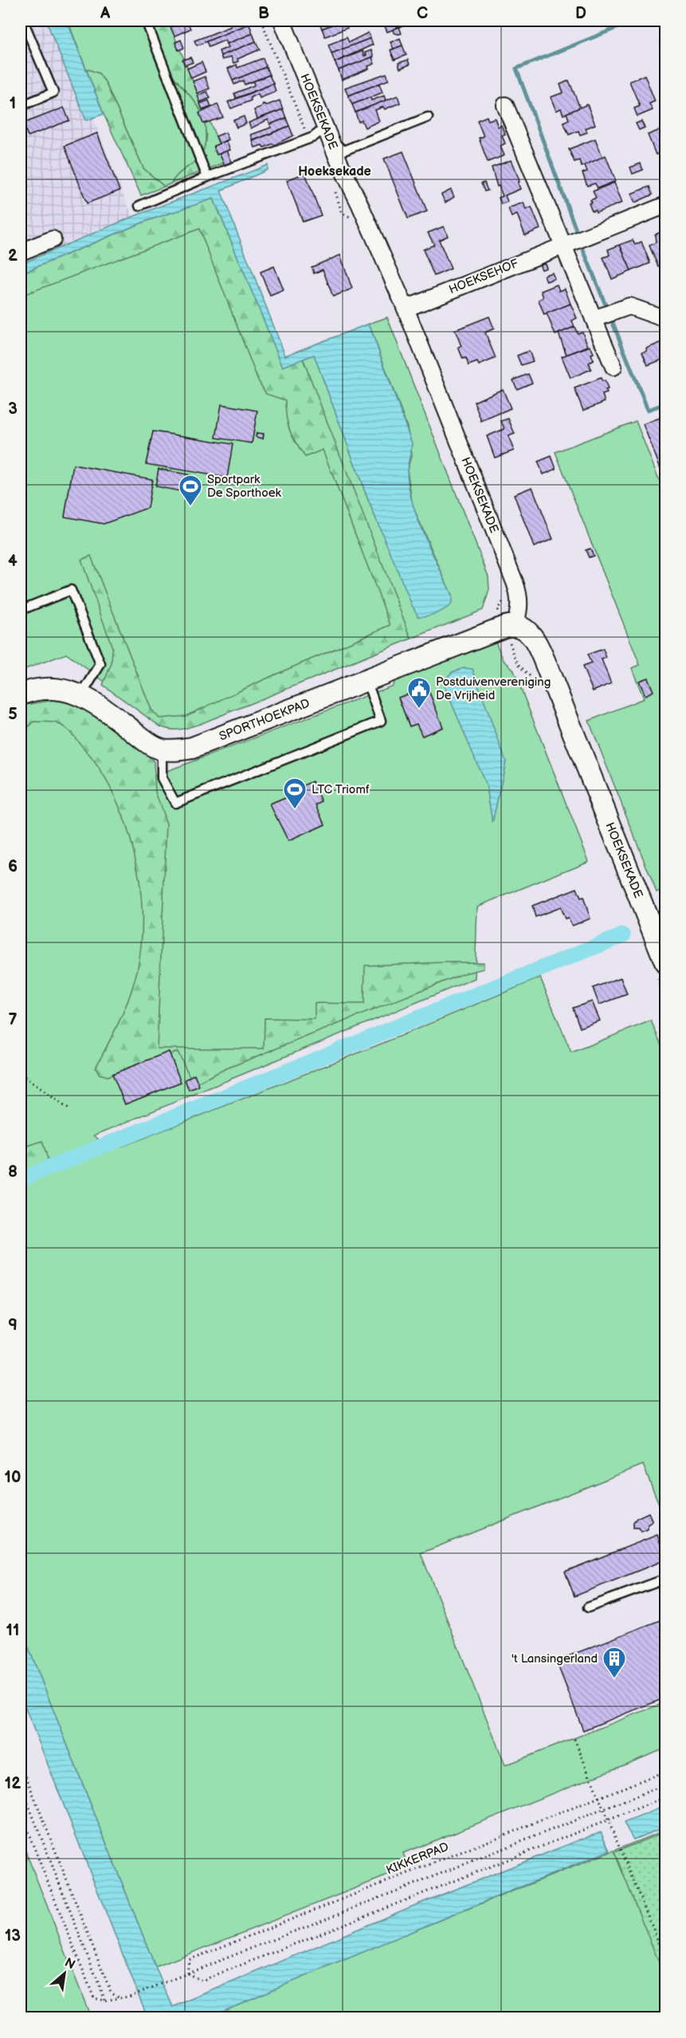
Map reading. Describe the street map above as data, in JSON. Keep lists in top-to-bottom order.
{
  "streets": {
    "street": ["HOEKSEKADE", "HOEKSEHOF", "SPORTHOEKPAD"],
    "path": ["KIKKERPAD"]
  },
  "crossings": [
    ["HOEKSEKADE", "HOEKSEHOF"],
    ["HOEKSEKADE", "SPORTHOEKPAD"]
  ],
  "districts": ["Hoeksekade"],
  "places": {
    "sports": ["Sportpark De Sporthoek", "LTC Triomf"],
    "public building": ["Postduivenvereniging De Vrijheid"],
    "building": ["'t Lansingerland"]
  },
  "north": "top right",
  "grid": {
    "columns": [
      "A",
      "B",
      "C",
      "D"
    ],
    "rows": [
      "1",
      "2",
      "3",
      "4",
      "5",
      "6",
      "7",
      "8",
      "9",
      "10",
      "11",
      "12",
      "13"
    ]
  }
}
